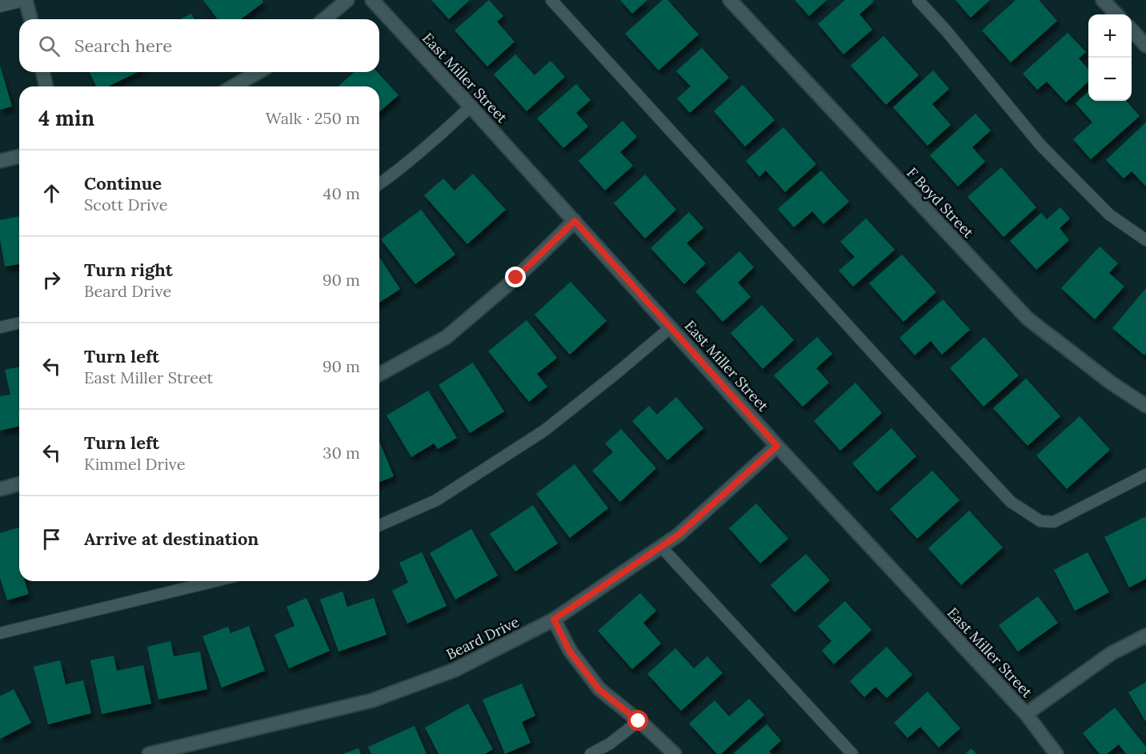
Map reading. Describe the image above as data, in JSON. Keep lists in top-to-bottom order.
{
  "streets": {
    "street": ["East Miller Street", "F Boyd Street", "Beard Drive"]
  },
  "crossings": [
    ["East Miller Street", "Beard Drive"]
  ],
  "page": {
    "map_buttons": ["+", "−"],
    "search": "Search here",
    "heading": ["4 min", "Walk · 250 m"],
    "list": [
      ["Continue", "Scott Drive", "40 m"],
      ["Turn right", "Beard Drive", "90 m"],
      ["Turn left", "East Miller Street", "90 m"],
      ["Turn left", "Kimmel Drive", "30 m"],
      "Arrive at destination"
    ]
  }
}
